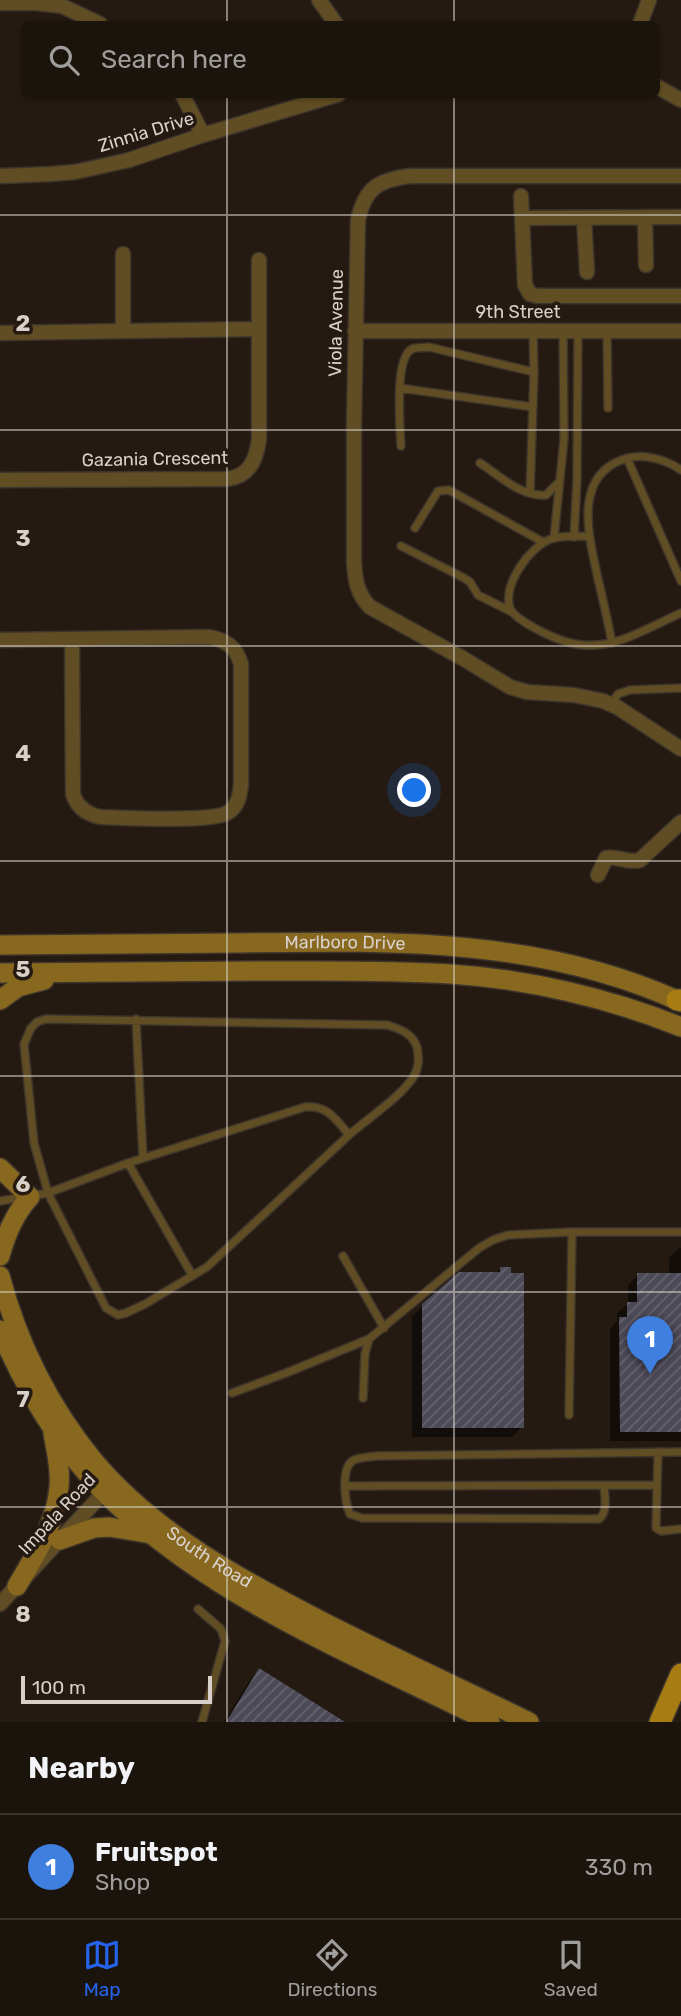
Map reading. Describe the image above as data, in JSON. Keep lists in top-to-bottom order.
{
  "streets": {
    "street": [
      "Zinnia Drive",
      "9th Street",
      "Viola Avenue",
      "Gazania Crescent",
      "Marlboro Drive",
      "Impala Road",
      "South Road"
    ]
  },
  "crossings": [
    ["9th Street", "Viola Avenue"],
    ["Impala Road", "South Road"]
  ],
  "scale_bar": "100 m",
  "page": {
    "search": "Search here",
    "pins": "1",
    "scale": "100 m",
    "heading": "Nearby",
    "list": [
      {
        "mark": "1",
        "name": "Fruitspot",
        "note": "Shop",
        "value": "330 m"
      }
    ],
    "nav": ["Map", "Directions", "Saved"]
  },
  "grid": {
    "rows": [
      "2",
      "3",
      "4",
      "5",
      "6",
      "7",
      "8"
    ]
  }
}
